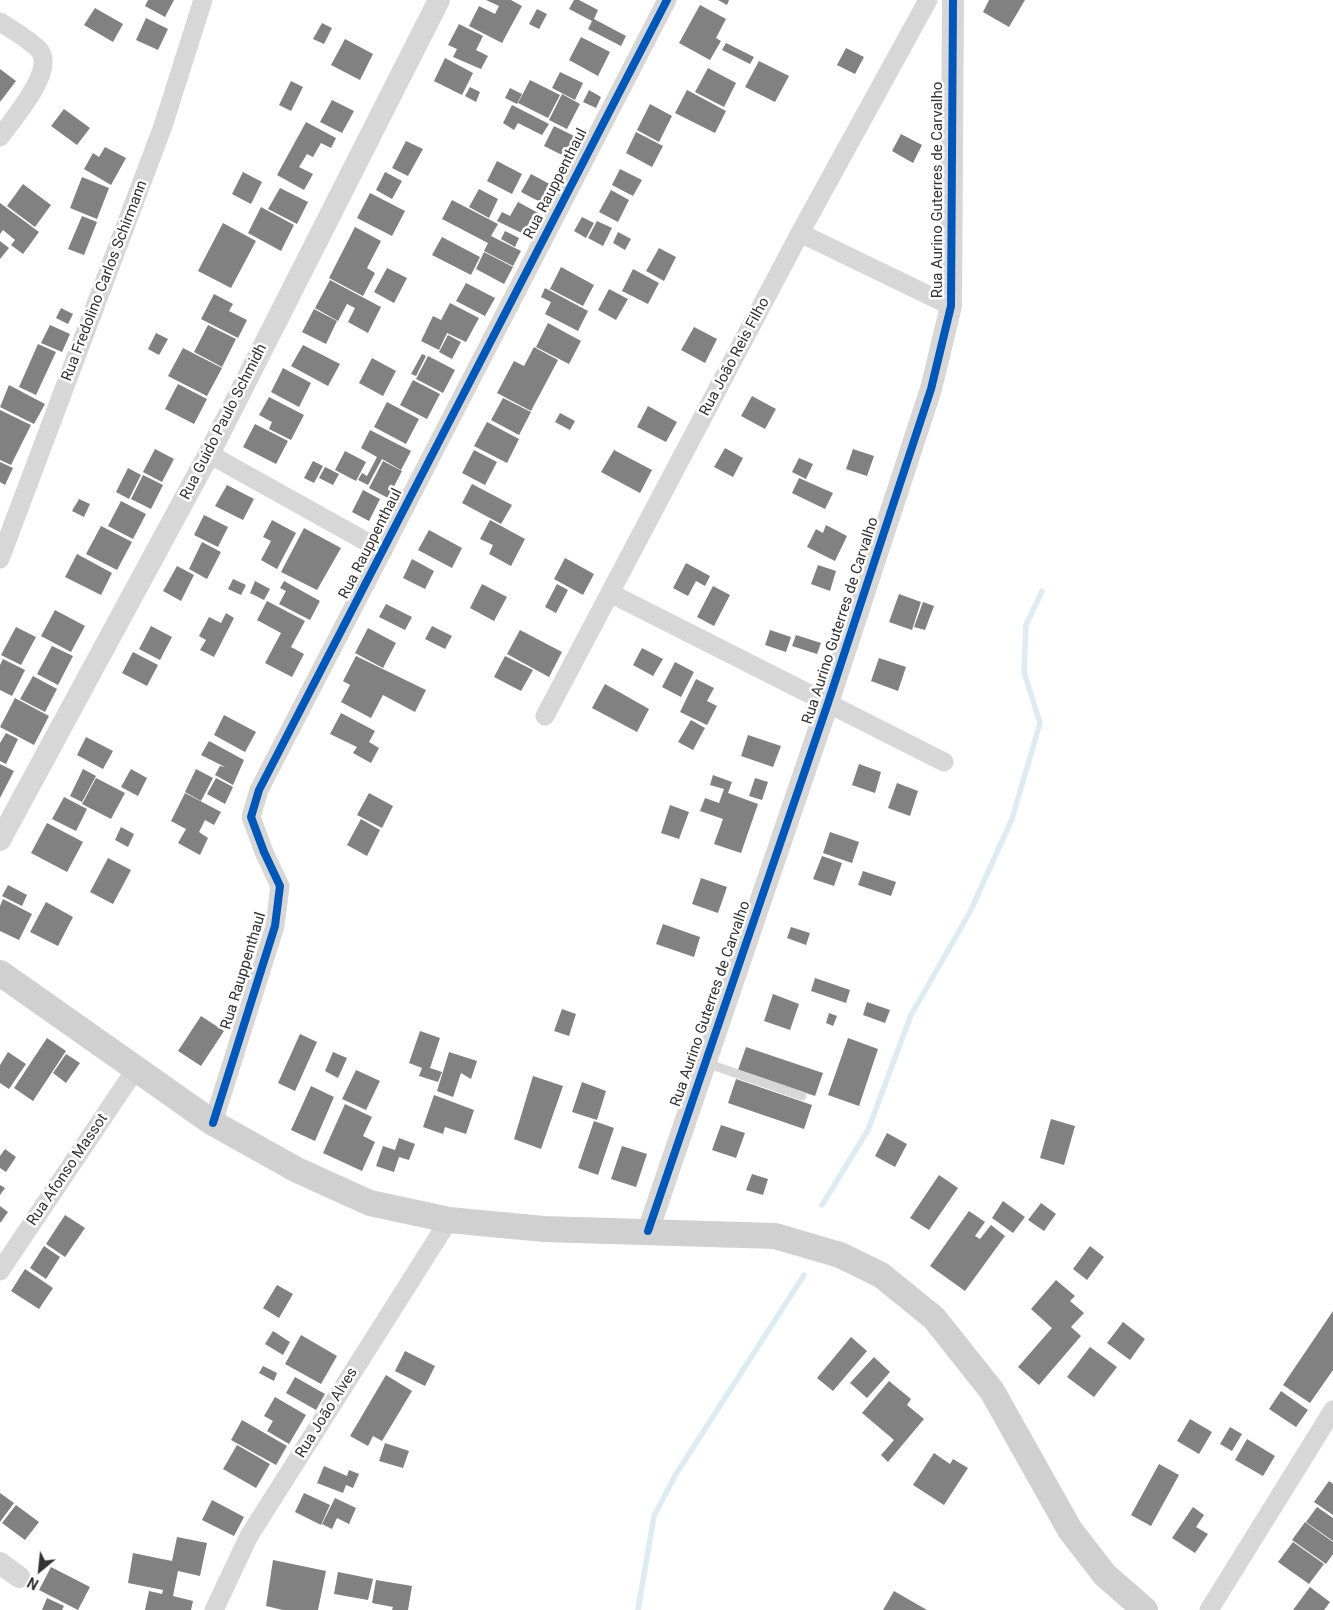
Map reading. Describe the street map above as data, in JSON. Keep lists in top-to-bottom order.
{
  "streets": {
    "street": [
      "Rua Rauppenthaul",
      "Rua Aurino Guterres de Carvalho",
      "Rua Fredolino Carlos Schirmann",
      "Rua João Reis Filho",
      "Rua Guido Paulo Schmidh",
      "Rua Afonso Massot",
      "Rua João Alves"
    ]
  },
  "north": "bottom left"
}
